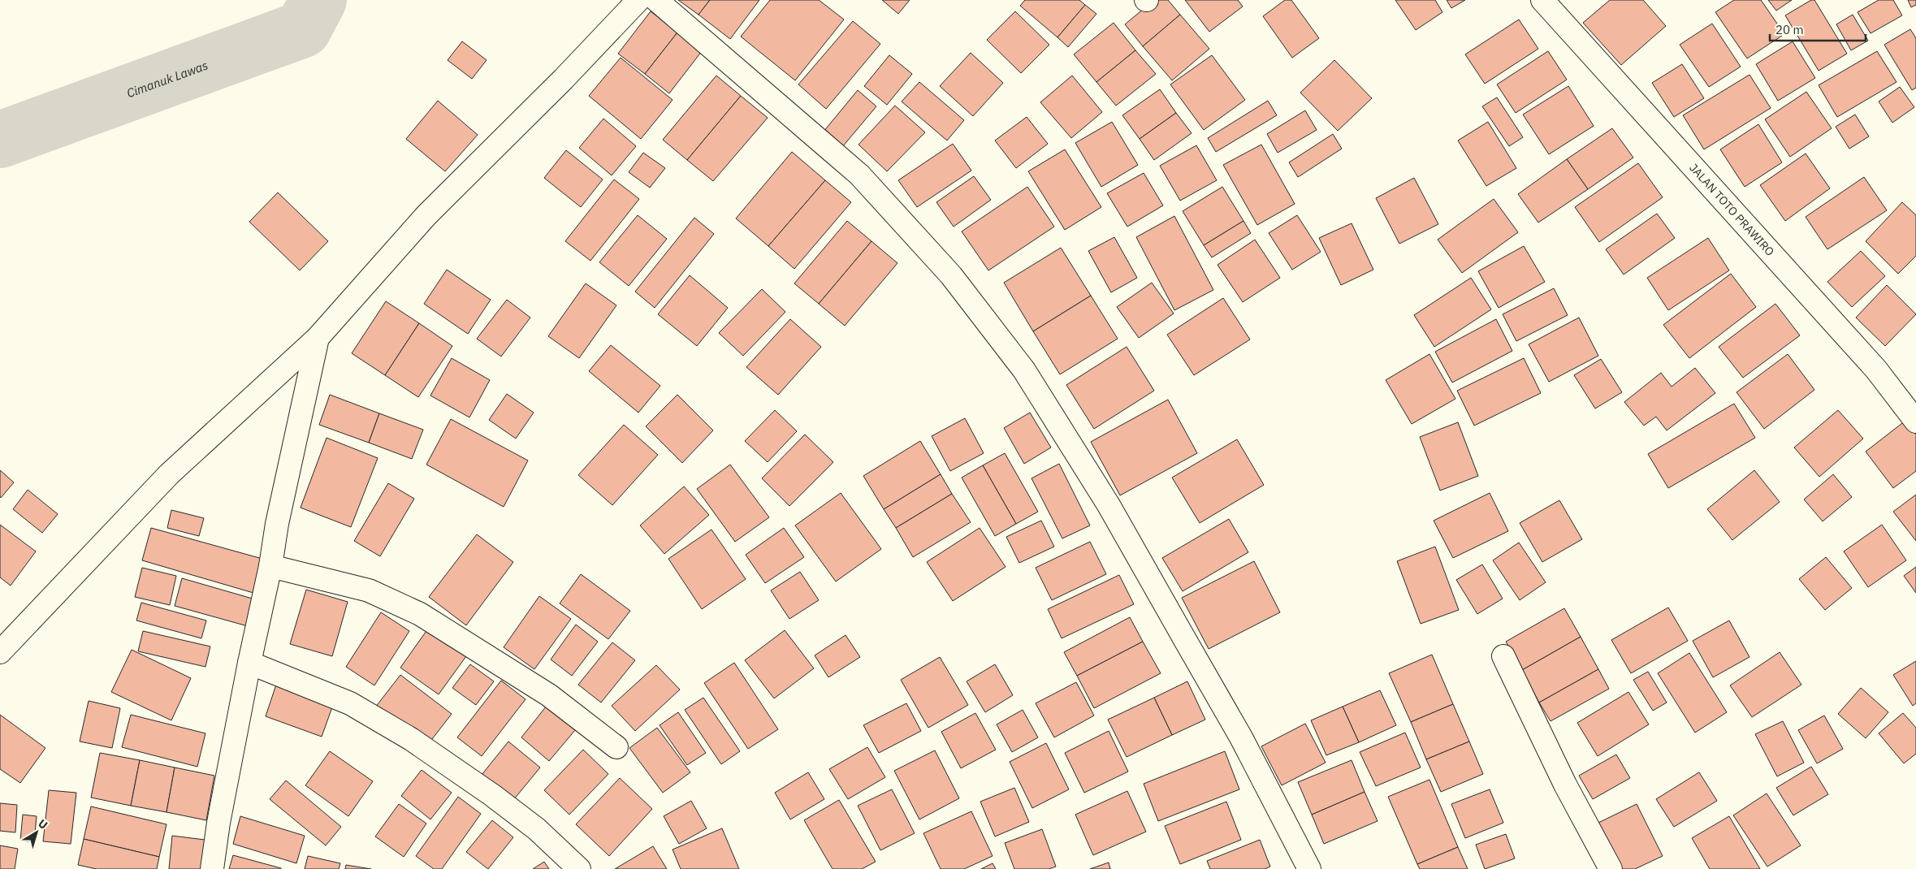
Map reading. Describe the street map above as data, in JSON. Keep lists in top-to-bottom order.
{
  "streets": {
    "street": ["JALAN TOTO PRAWIRO"]
  },
  "water": ["Cimanuk Lawas"],
  "scale_bar": "20 m",
  "north": "top right"
}
